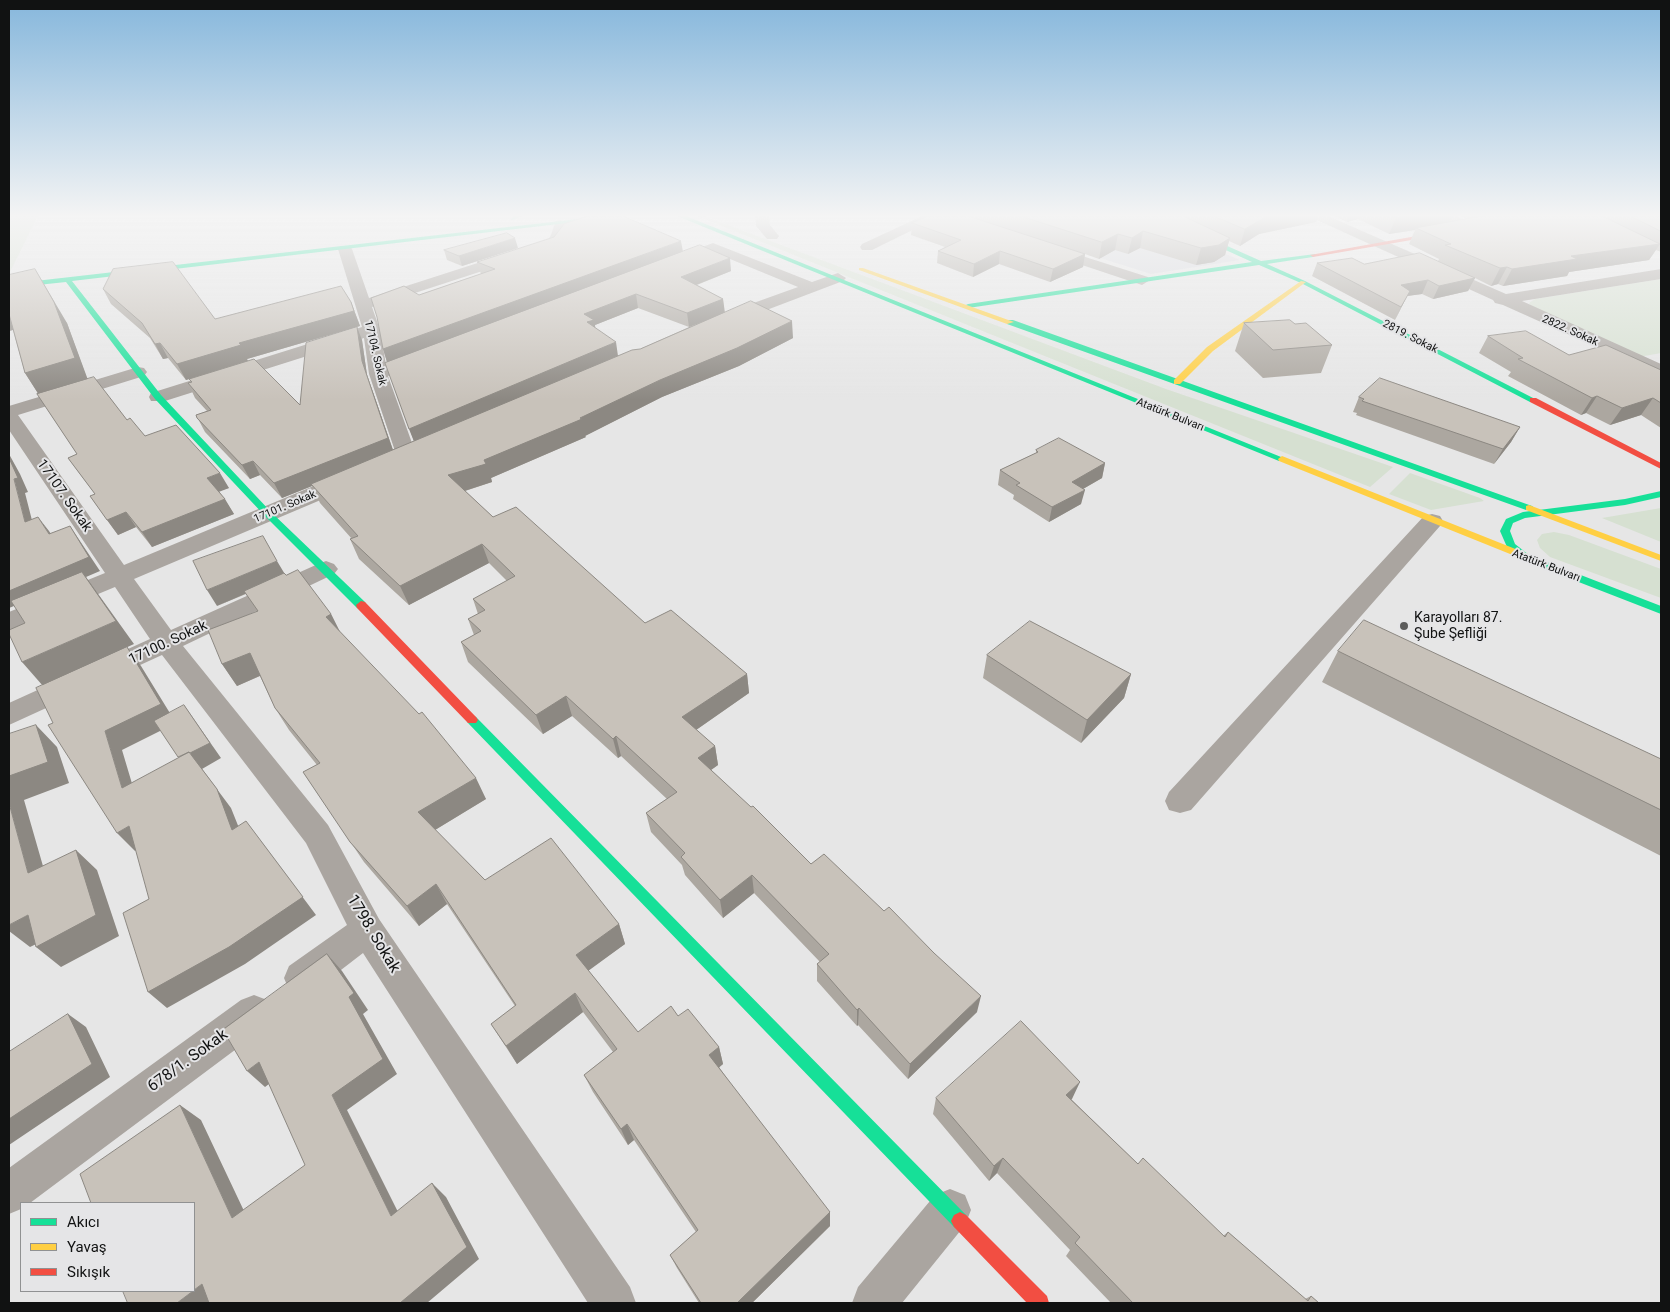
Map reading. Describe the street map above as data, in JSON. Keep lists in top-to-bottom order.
{
  "streets": {
    "main road": ["2819. Sokak", "Atatürk Bulvarı"],
    "street": [
      "2822. Sokak",
      "17104. Sokak",
      "17107. Sokak",
      "17101. Sokak",
      "17100. Sokak",
      "1798. Sokak",
      "678/1. Sokak"
    ]
  },
  "crossings": [
    ["17107. Sokak", "17101. Sokak"],
    ["17107. Sokak", "1798. Sokak"],
    ["17101. Sokak", "1798. Sokak"],
    ["17100. Sokak", "1798. Sokak"],
    ["1798. Sokak", "678/1. Sokak"]
  ],
  "places": ["Karayolları 87. Şube Şefliği"],
  "legend": ["Akıcı", "Yavaş", "Sıkışık"]
}
